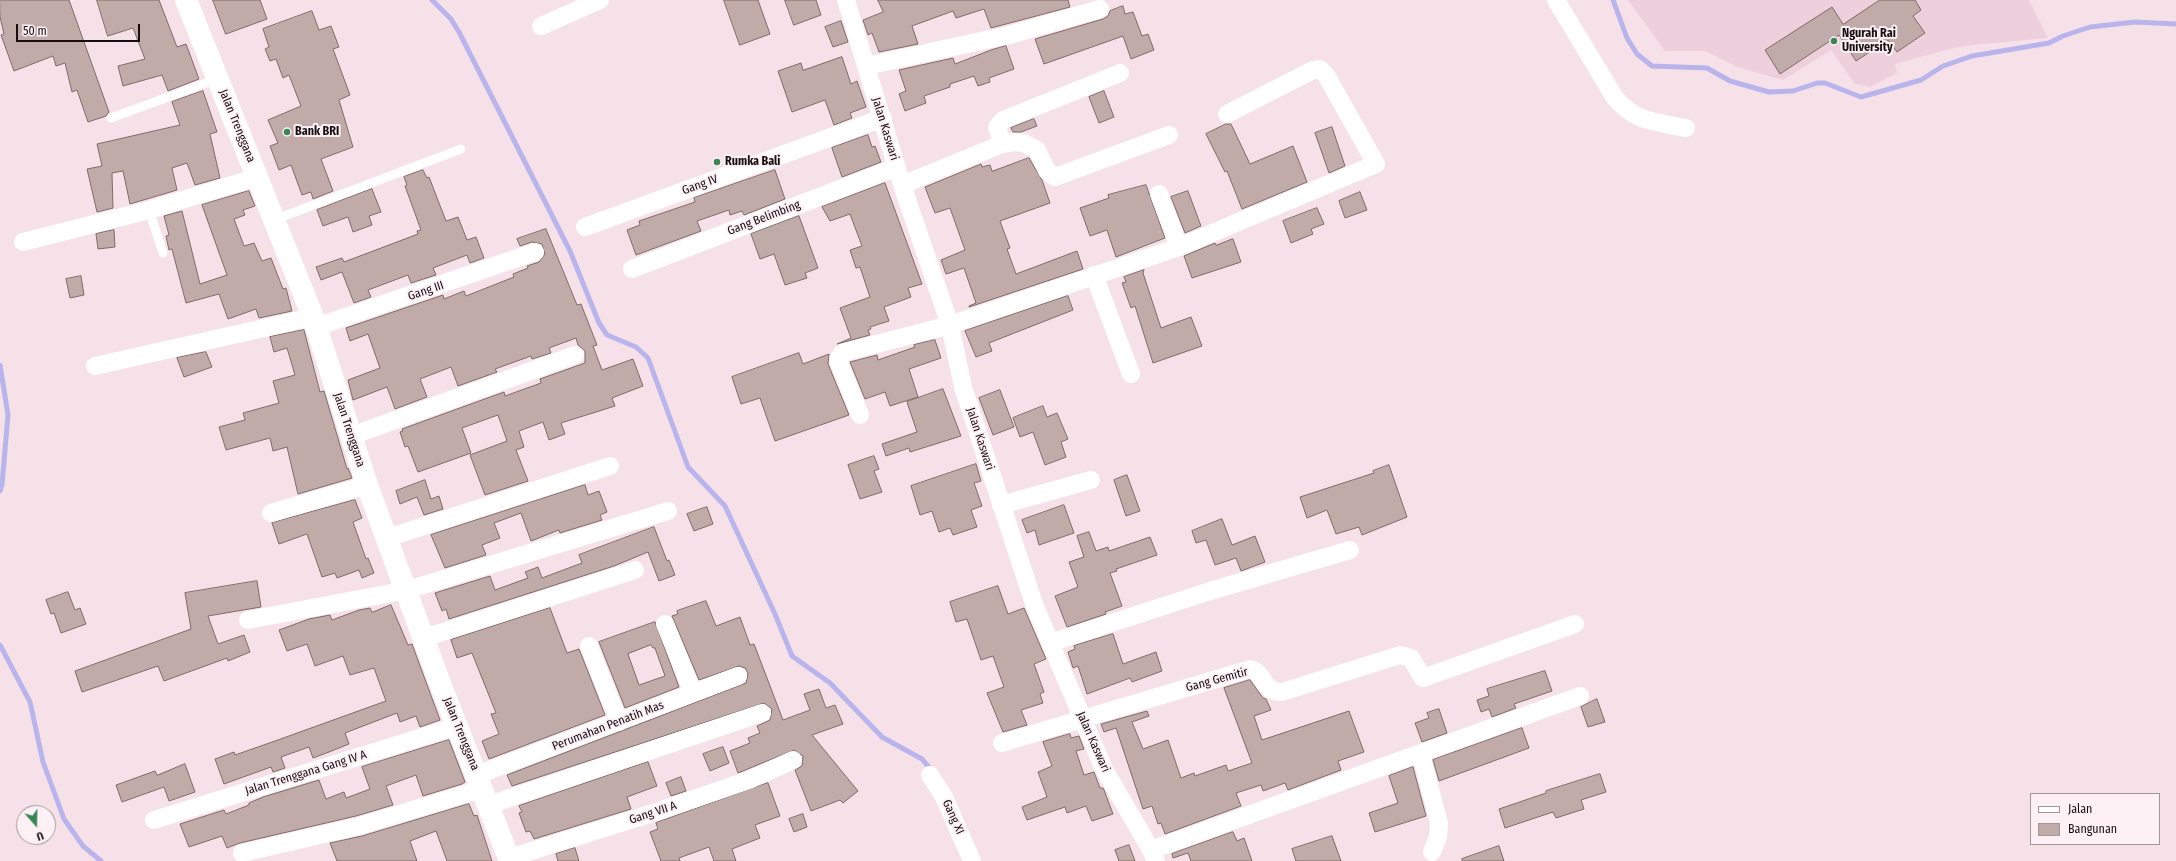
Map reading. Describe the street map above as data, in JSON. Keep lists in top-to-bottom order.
{
  "streets": {
    "main road": ["Jalan Trenggana"],
    "street": [
      "Jalan Kaswari",
      "Gang IV",
      "Gang Belimbing",
      "Gang III",
      "Gang Gemitir",
      "Perumahan Penatih Mas",
      "Jalan Trenggana Gang IV A",
      "Gang VII A",
      "Gang XI"
    ]
  },
  "crossings": [
    ["Jalan Trenggana", "Gang III"],
    ["Jalan Trenggana", "Perumahan Penatih Mas"],
    ["Jalan Trenggana", "Jalan Trenggana Gang IV A"],
    ["Jalan Trenggana", "Gang VII A"],
    ["Jalan Kaswari", "Gang IV"],
    ["Jalan Kaswari", "Gang Belimbing"],
    ["Jalan Kaswari", "Gang Gemitir"]
  ],
  "places": ["Ngurah Rai University", "Bank BRI", "Rumka Bali"],
  "legend": ["Jalan", "Bangunan"],
  "scale_bar": "50 m",
  "north": "bottom"
}
